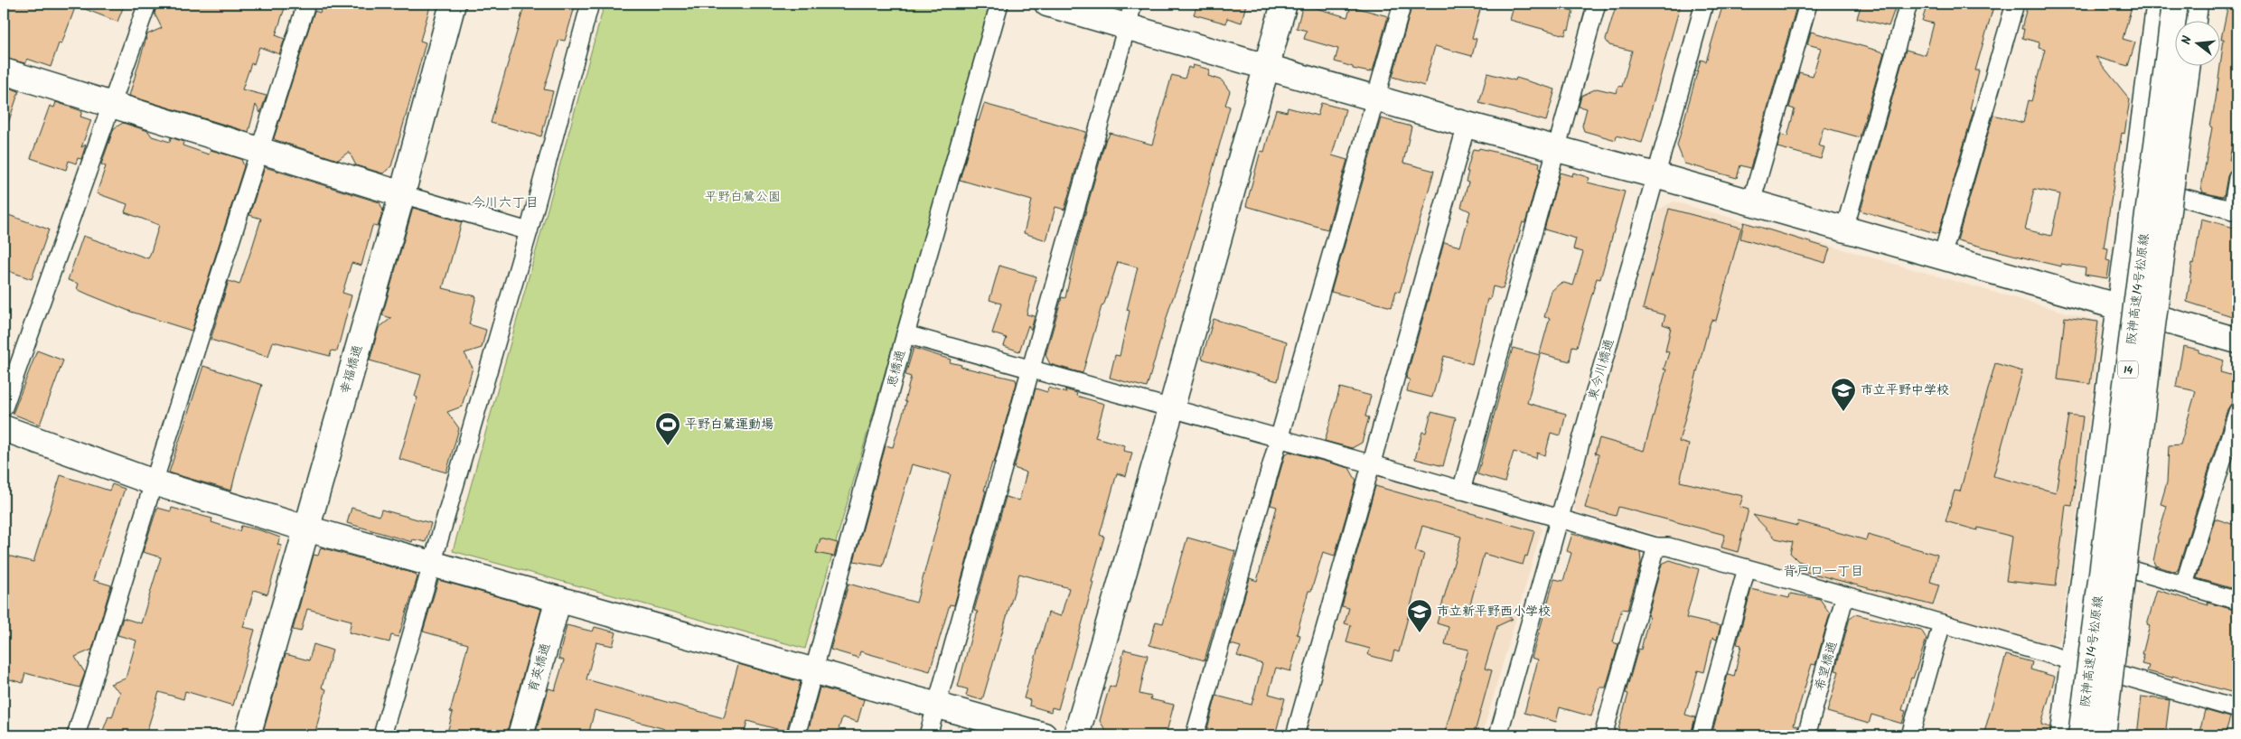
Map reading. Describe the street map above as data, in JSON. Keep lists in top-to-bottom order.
{
  "streets": {
    "main road": [
      "阪神高速14号松原線",
      "幸福橋通",
      "14",
      "育英橋通"
    ],
    "street": ["恵橋通", "東今川橋通", "希望橋通"]
  },
  "districts": ["今川六丁目", "背戸口一丁目"],
  "parks": ["平野白鷺公園"],
  "places": {
    "school or university": ["市立平野中学校", "市立新平野西小学校"],
    "sports": ["平野白鷺運動場"]
  },
  "north": "left"
}
